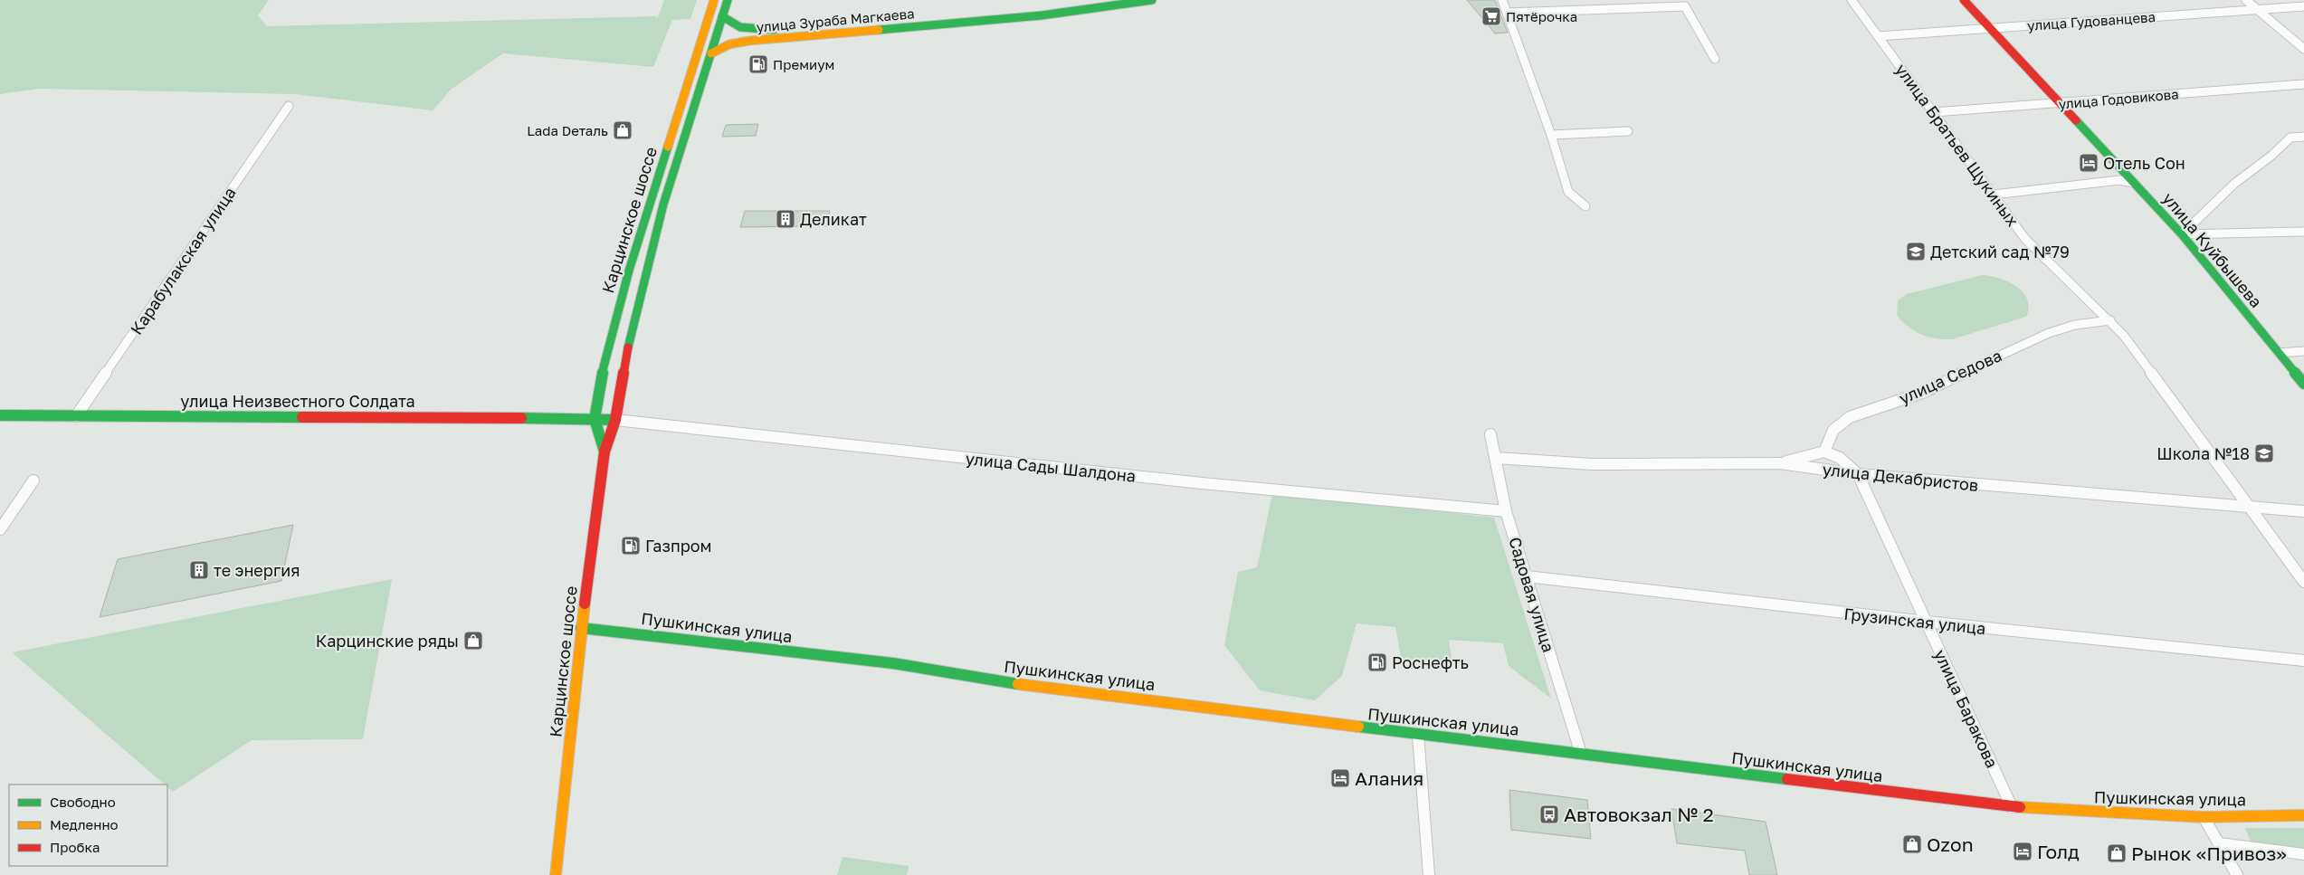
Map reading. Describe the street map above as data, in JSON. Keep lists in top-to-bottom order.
{
  "streets": {
    "main road": [
      "улица Зураба Магкаева",
      "Карцинское шоссе",
      "улица Куйбышева",
      "улица Неизвестного Солдата",
      "улица Сады Шалдона",
      "Пушкинская улица"
    ],
    "street": [
      "улица Гудованцева",
      "улица Годовикова",
      "улица Братьев Щукиных",
      "Карабулакская улица",
      "улица Седова",
      "улица Декабристов",
      "Садовая улица",
      "Грузинская улица",
      "улица Баракова"
    ]
  },
  "crossings": [
    ["улица Зураба Магкаева", "Карцинское шоссе"],
    ["улица Гудованцева", "улица Братьев Щукиных"],
    ["улица Гудованцева", "улица Куйбышева"],
    ["улица Годовикова", "улица Братьев Щукиных"],
    ["улица Годовикова", "улица Куйбышева"],
    ["улица Братьев Щукиных", "улица Седова"],
    ["улица Братьев Щукиных", "улица Декабристов"],
    ["Карцинское шоссе", "улица Неизвестного Солдата"],
    ["Карцинское шоссе", "улица Сады Шалдона"],
    ["Карцинское шоссе", "Пушкинская улица"],
    ["Карабулакская улица", "улица Неизвестного Солдата"],
    ["улица Седова", "улица Баракова"],
    ["улица Неизвестного Солдата", "улица Сады Шалдона"],
    ["улица Сады Шалдона", "Садовая улица"],
    ["улица Декабристов", "Садовая улица"],
    ["улица Декабристов", "улица Баракова"],
    ["Садовая улица", "Грузинская улица"],
    ["Садовая улица", "Пушкинская улица"],
    ["Грузинская улица", "улица Баракова"],
    ["Пушкинская улица", "улица Баракова"]
  ],
  "places": {
    "supermarket": ["Пятёрочка"],
    "fuel station": ["Премиум", "Газпром", "Роснефть"],
    "shop": [
      "Lada Dеталь",
      "Карцинские ряды",
      "Ozon",
      "Рынок «Привоз»"
    ],
    "hotel": ["Отель Сон", "Алания", "Голд"],
    "building": ["Деликат", "те энергия"],
    "school or university": ["Детский сад №79", "Школа №18"],
    "bus stop": ["Автовокзал № 2"]
  },
  "legend": ["Свободно", "Медленно", "Пробка"]
}
